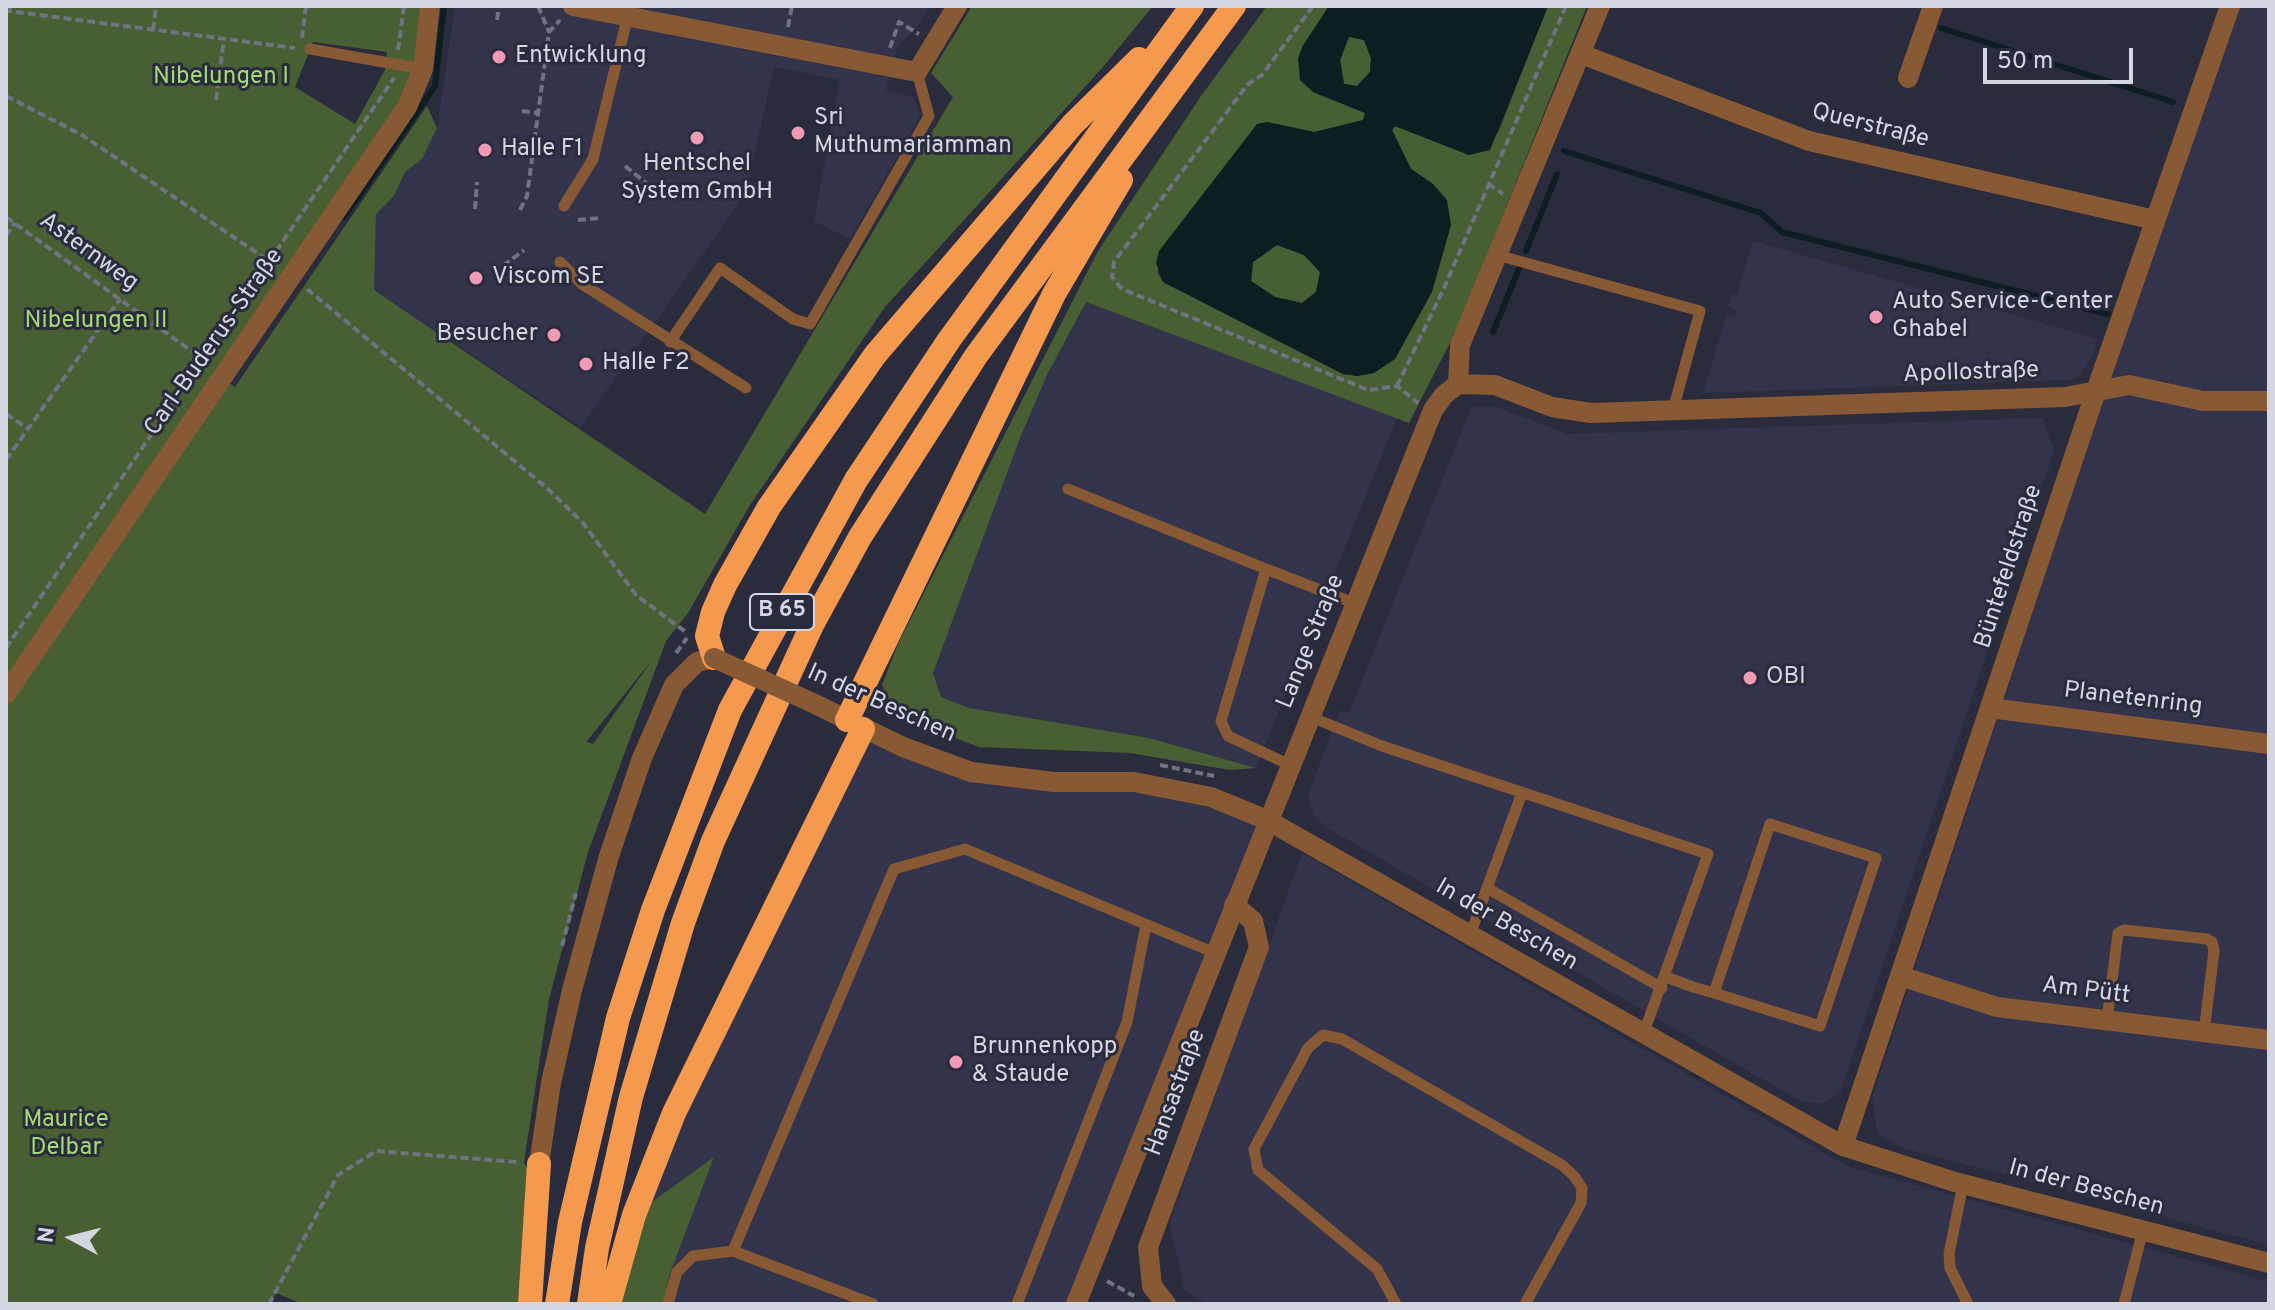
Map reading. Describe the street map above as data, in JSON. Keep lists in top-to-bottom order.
{
  "streets": {
    "highway": ["B 65"],
    "street": [
      "Querstraße",
      "Carl-Buderus-Straße",
      "Apollostraße",
      "Büntefeldstraße",
      "Lange Straße",
      "Planetenring",
      "In der Beschen",
      "Am Pütt",
      "Hansastraße"
    ],
    "path": ["Asternweg"]
  },
  "crossings": [
    ["Querstraße", "Büntefeldstraße"],
    ["Apollostraße", "Büntefeldstraße"],
    ["Apollostraße", "Lange Straße"],
    ["Büntefeldstraße", "Planetenring"],
    ["Büntefeldstraße", "In der Beschen"],
    ["Büntefeldstraße", "Am Pütt"],
    ["Lange Straße", "In der Beschen"],
    ["Lange Straße", "Hansastraße"]
  ],
  "parks": ["Nibelungen I", "Nibelungen II", "Maurice Delbar"],
  "places": [
    "Entwicklung",
    "Sri Muthumariamman",
    "Hentschel System GmbH",
    "Halle F1",
    "Viscom SE",
    "Auto Service-Center Ghabel",
    "Besucher",
    "Halle F2",
    "OBI",
    "Brunnenkopp & Staude"
  ],
  "scale_bar": "50 m",
  "north": "left"
}
